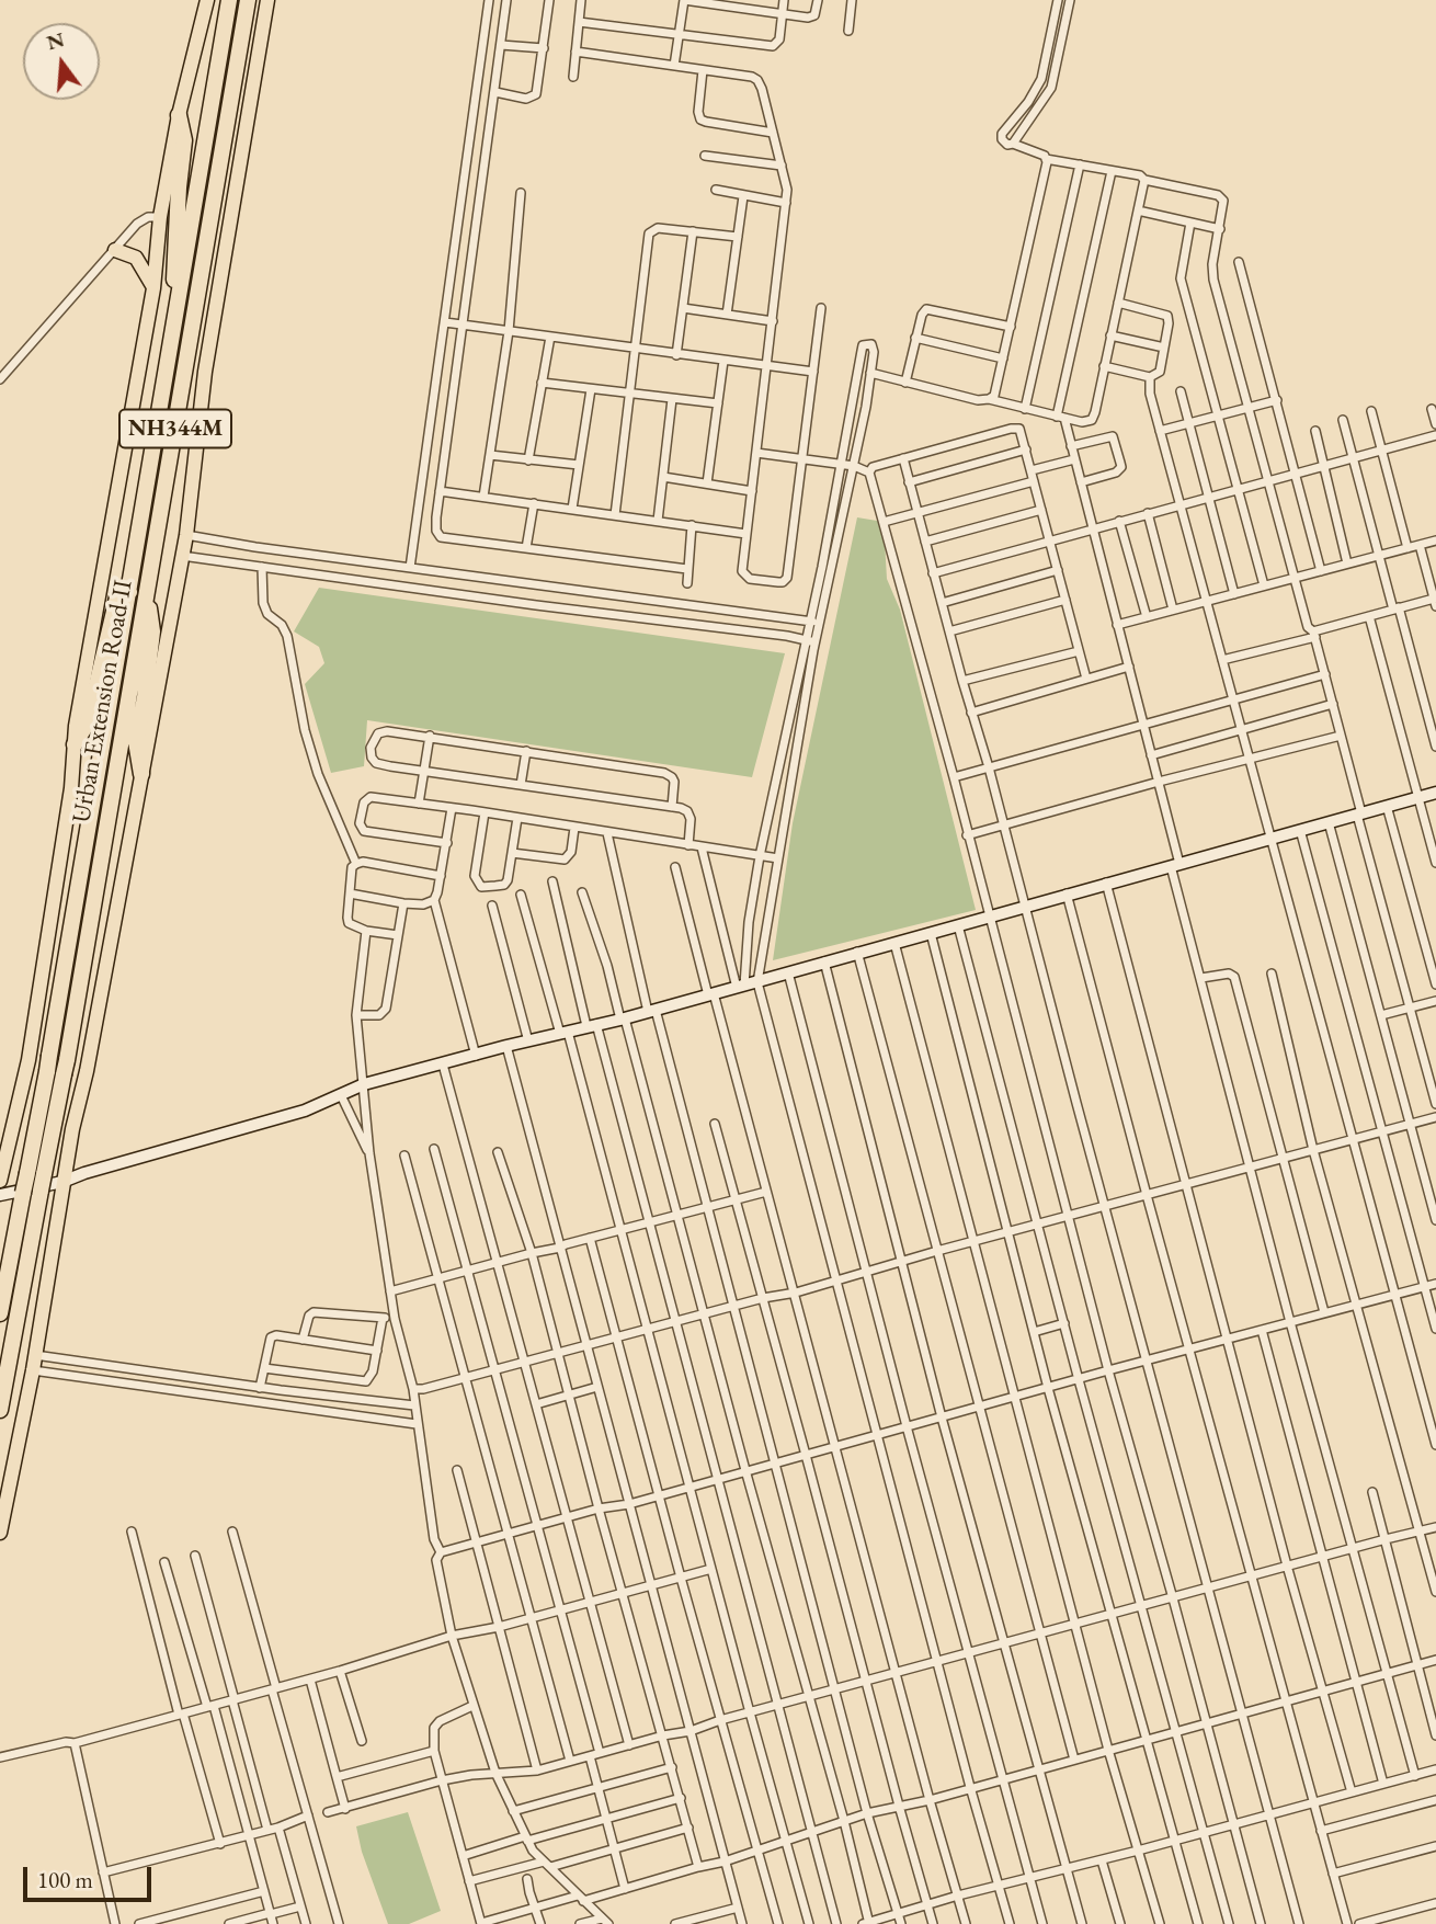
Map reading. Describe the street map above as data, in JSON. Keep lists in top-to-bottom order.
{
  "streets": {
    "highway": ["NH344M", "Urban Extension Road-II"]
  },
  "scale_bar": "100 m",
  "north": "top"
}
